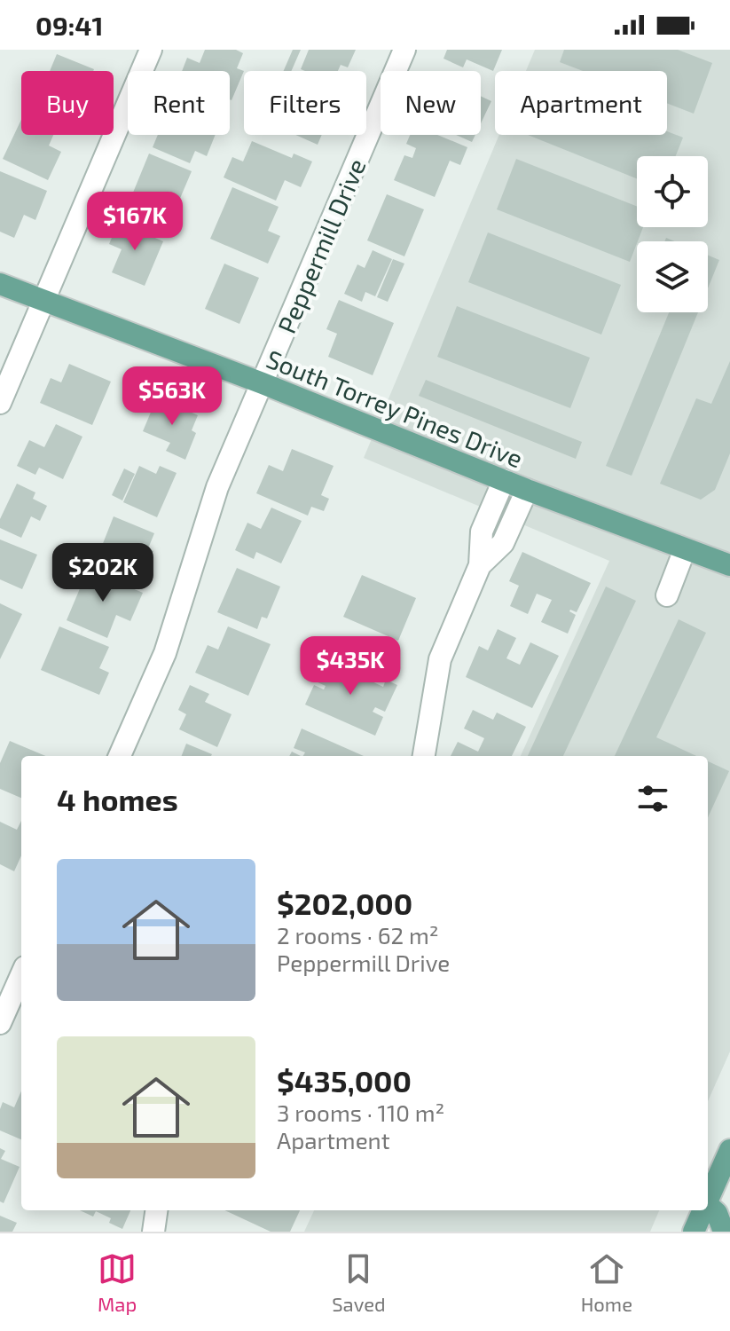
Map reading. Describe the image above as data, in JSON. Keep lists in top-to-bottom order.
{
  "streets": {
    "main road": ["South Torrey Pines Drive"],
    "street": ["Peppermill Drive"]
  },
  "crossings": [
    ["Peppermill Drive", "South Torrey Pines Drive"]
  ],
  "page": {
    "status": "09:41",
    "chip": [
      "Buy",
      "Rent",
      "Filters",
      "New",
      "Apartment"
    ],
    "price": [
      "$167K",
      "$563K",
      "$202K",
      "$435K"
    ],
    "heading": "4 homes",
    "list": [
      {
        "name": "$202,000",
        "note": "2 rooms · 62 m² · Peppermill Drive"
      },
      {
        "name": "$435,000",
        "note": "3 rooms · 110 m² · Apartment"
      }
    ],
    "tabs": ["Map", "Saved", "Home"]
  }
}
